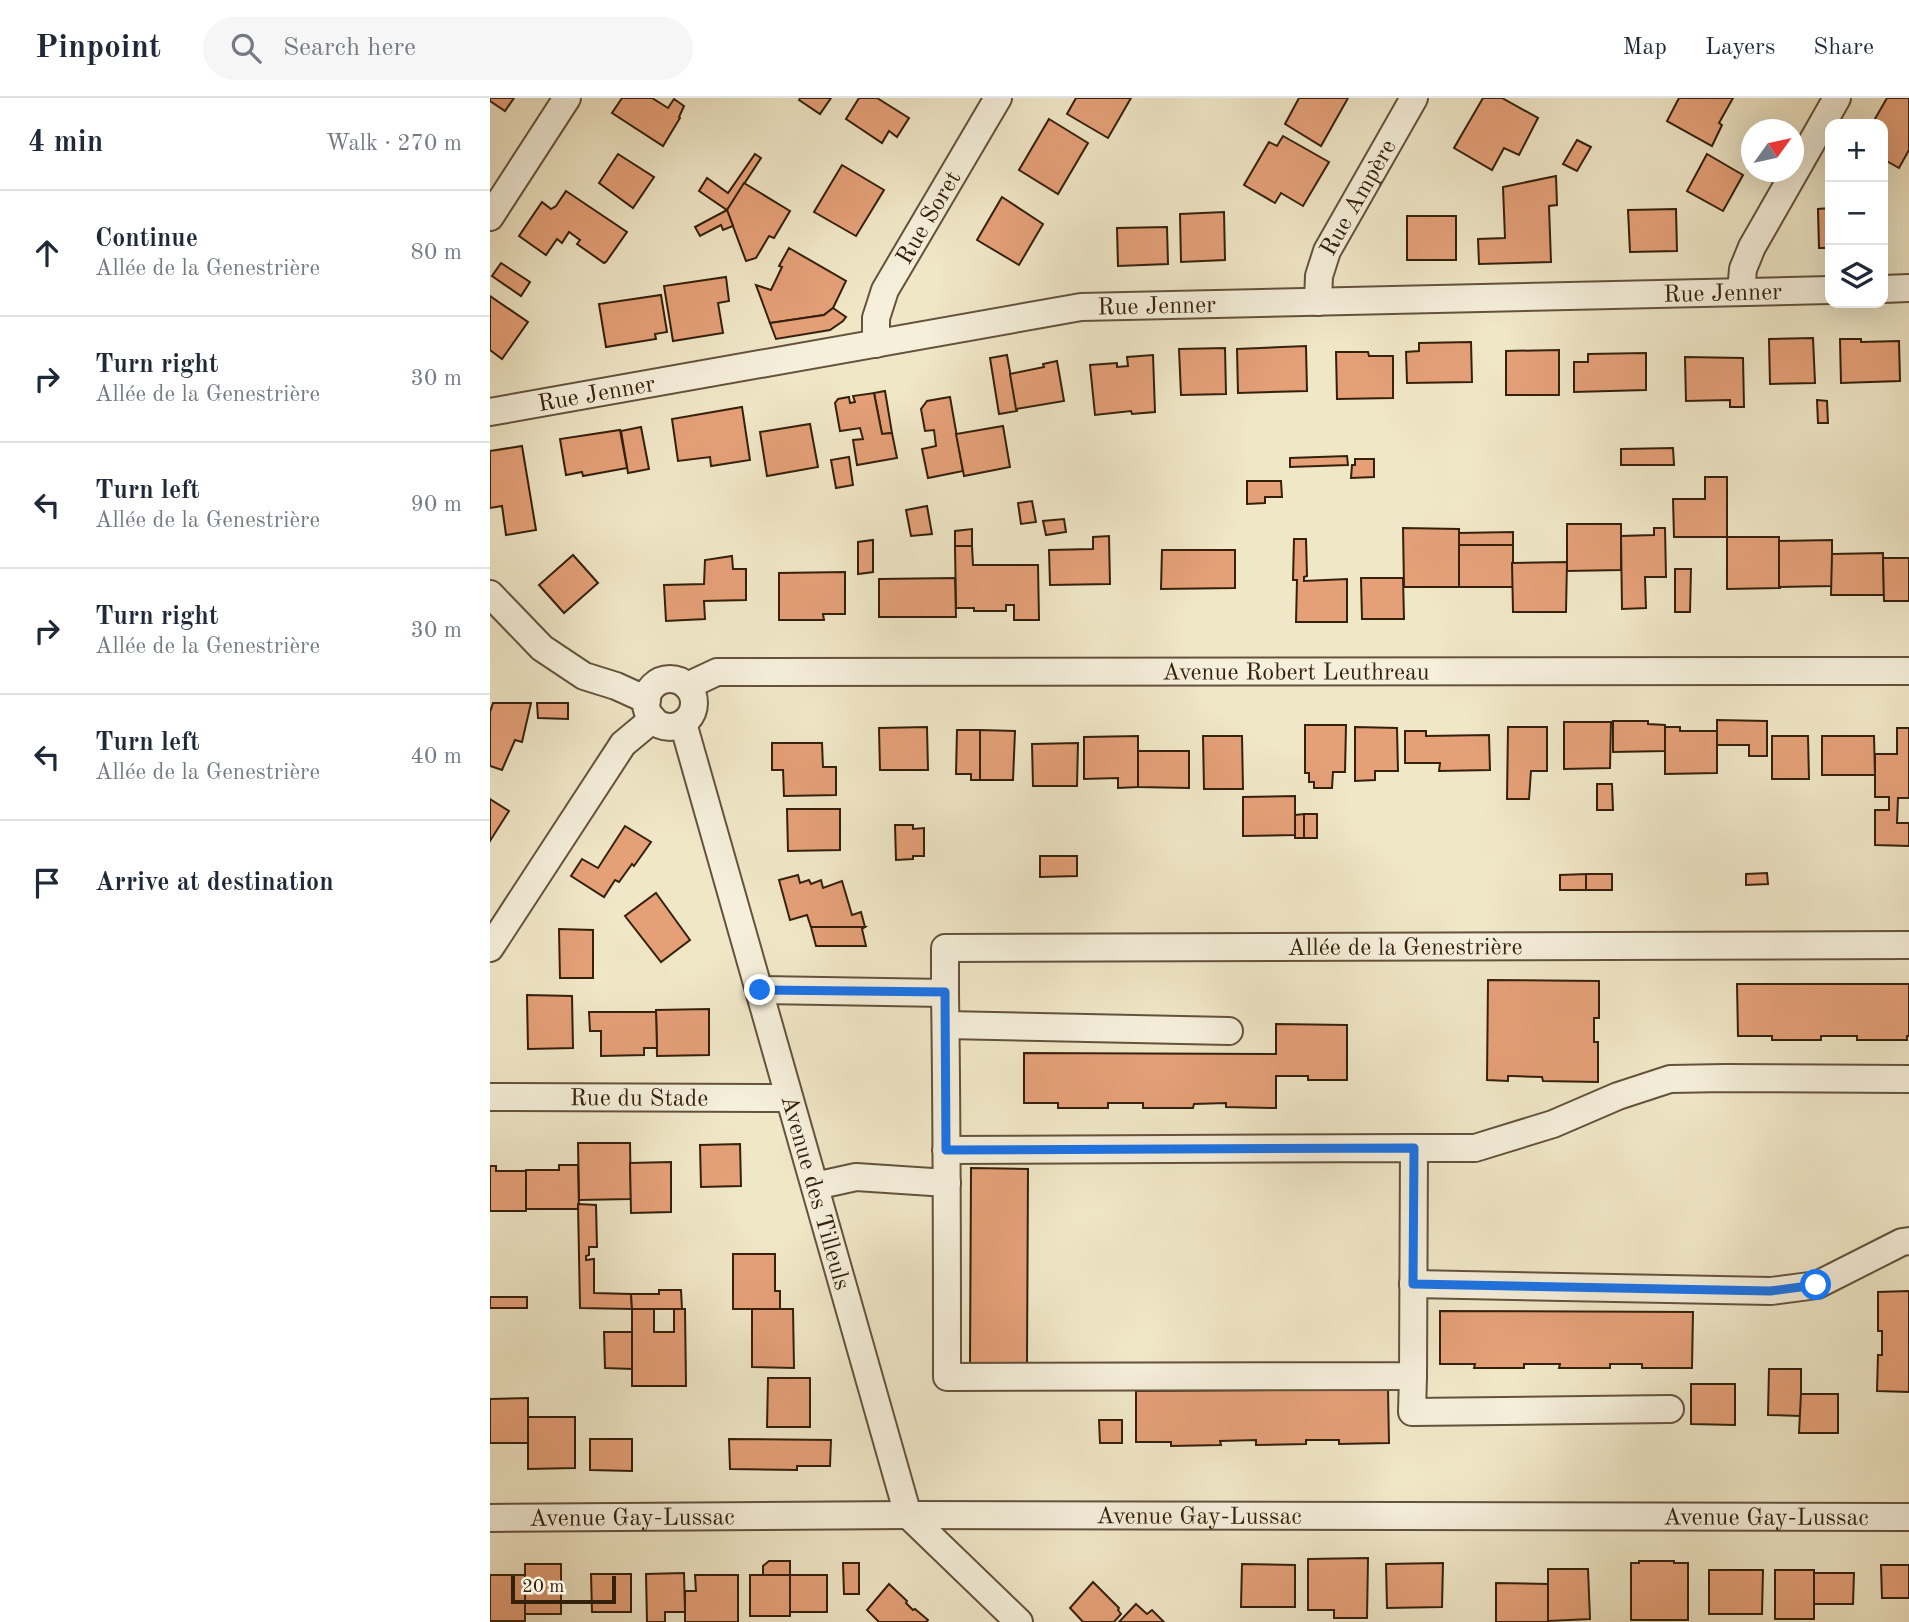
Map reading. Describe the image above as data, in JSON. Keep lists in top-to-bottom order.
{
  "streets": {
    "street": [
      "Rue Ampère",
      "Rue Soret",
      "Rue Jenner",
      "Avenue Robert Leuthreau",
      "Allée de la Genestrière",
      "Rue du Stade",
      "Avenue des Tilleuls",
      "Avenue Gay-Lussac"
    ]
  },
  "crossings": [
    ["Rue Ampère", "Rue Jenner"],
    ["Rue Soret", "Rue Jenner"],
    ["Avenue Robert Leuthreau", "Avenue des Tilleuls"],
    ["Rue du Stade", "Avenue des Tilleuls"],
    ["Avenue des Tilleuls", "Avenue Gay-Lussac"]
  ],
  "scale_bar": "20 m",
  "north": "top right",
  "page": {
    "header": "Pinpoint",
    "search": "Search here",
    "nav": ["Map", "Layers", "Share"],
    "heading": ["4 min", "Walk · 270 m"],
    "map_buttons": ["+", "−"],
    "list": [
      ["Continue", "Allée de la Genestrière", "80 m"],
      ["Turn right", "Allée de la Genestrière", "30 m"],
      ["Turn left", "Allée de la Genestrière", "90 m"],
      ["Turn right", "Allée de la Genestrière", "30 m"],
      ["Turn left", "Allée de la Genestrière", "40 m"],
      "Arrive at destination"
    ],
    "scale": "20 m"
  }
}
